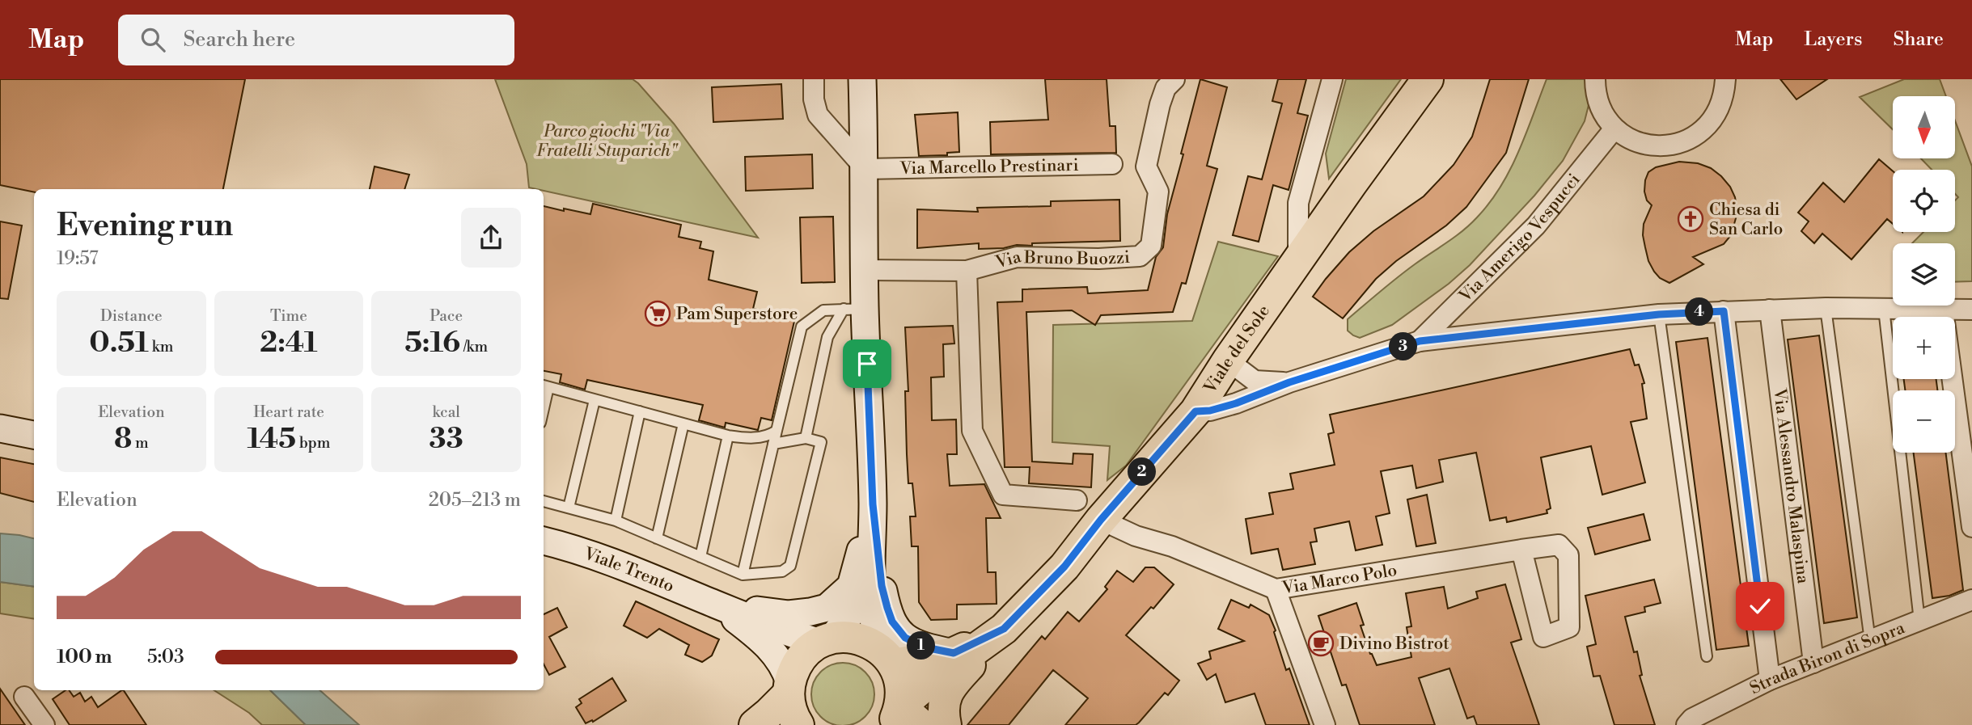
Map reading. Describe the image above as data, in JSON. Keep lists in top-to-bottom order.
{
  "streets": {
    "main road": ["Viale del Sole"],
    "street": [
      "Via Marcello Prestinari",
      "Via Amerigo Vespucci",
      "Via Bruno Buozzi",
      "Via Alessandro Malaspina",
      "Viale Trento",
      "Via Marco Polo",
      "Strada Biron di Sopra"
    ]
  },
  "crossings": [
    ["Viale del Sole", "Via Marco Polo"],
    ["Via Alessandro Malaspina", "Strada Biron di Sopra"]
  ],
  "parks": ["Parco giochi \"Via Fratelli Stuparich\""],
  "places": {
    "church": ["Chiesa di San Carlo"],
    "supermarket": ["Pam Superstore"],
    "cafe": ["Divino Bistrot"]
  },
  "north": "bottom",
  "page": {
    "header": "Map",
    "search": "Search here",
    "nav": ["Map", "Layers", "Share"],
    "map_buttons": ["+", "−"],
    "heading": ["Evening run", "19:57"],
    "stats": [
      ["Distance", "0.51 km"],
      ["Time", "2:41"],
      ["Pace", "5:16 /km"],
      ["Elevation", "8 m"],
      ["Heart rate", "145 bpm"],
      ["kcal", "33"]
    ],
    "pins": [
      "4",
      "3",
      "2",
      "1"
    ],
    "chart": ["Elevation", "205–213 m"],
    "list": [
      {
        "name": "100 m",
        "note": "5:03"
      }
    ]
  }
}
